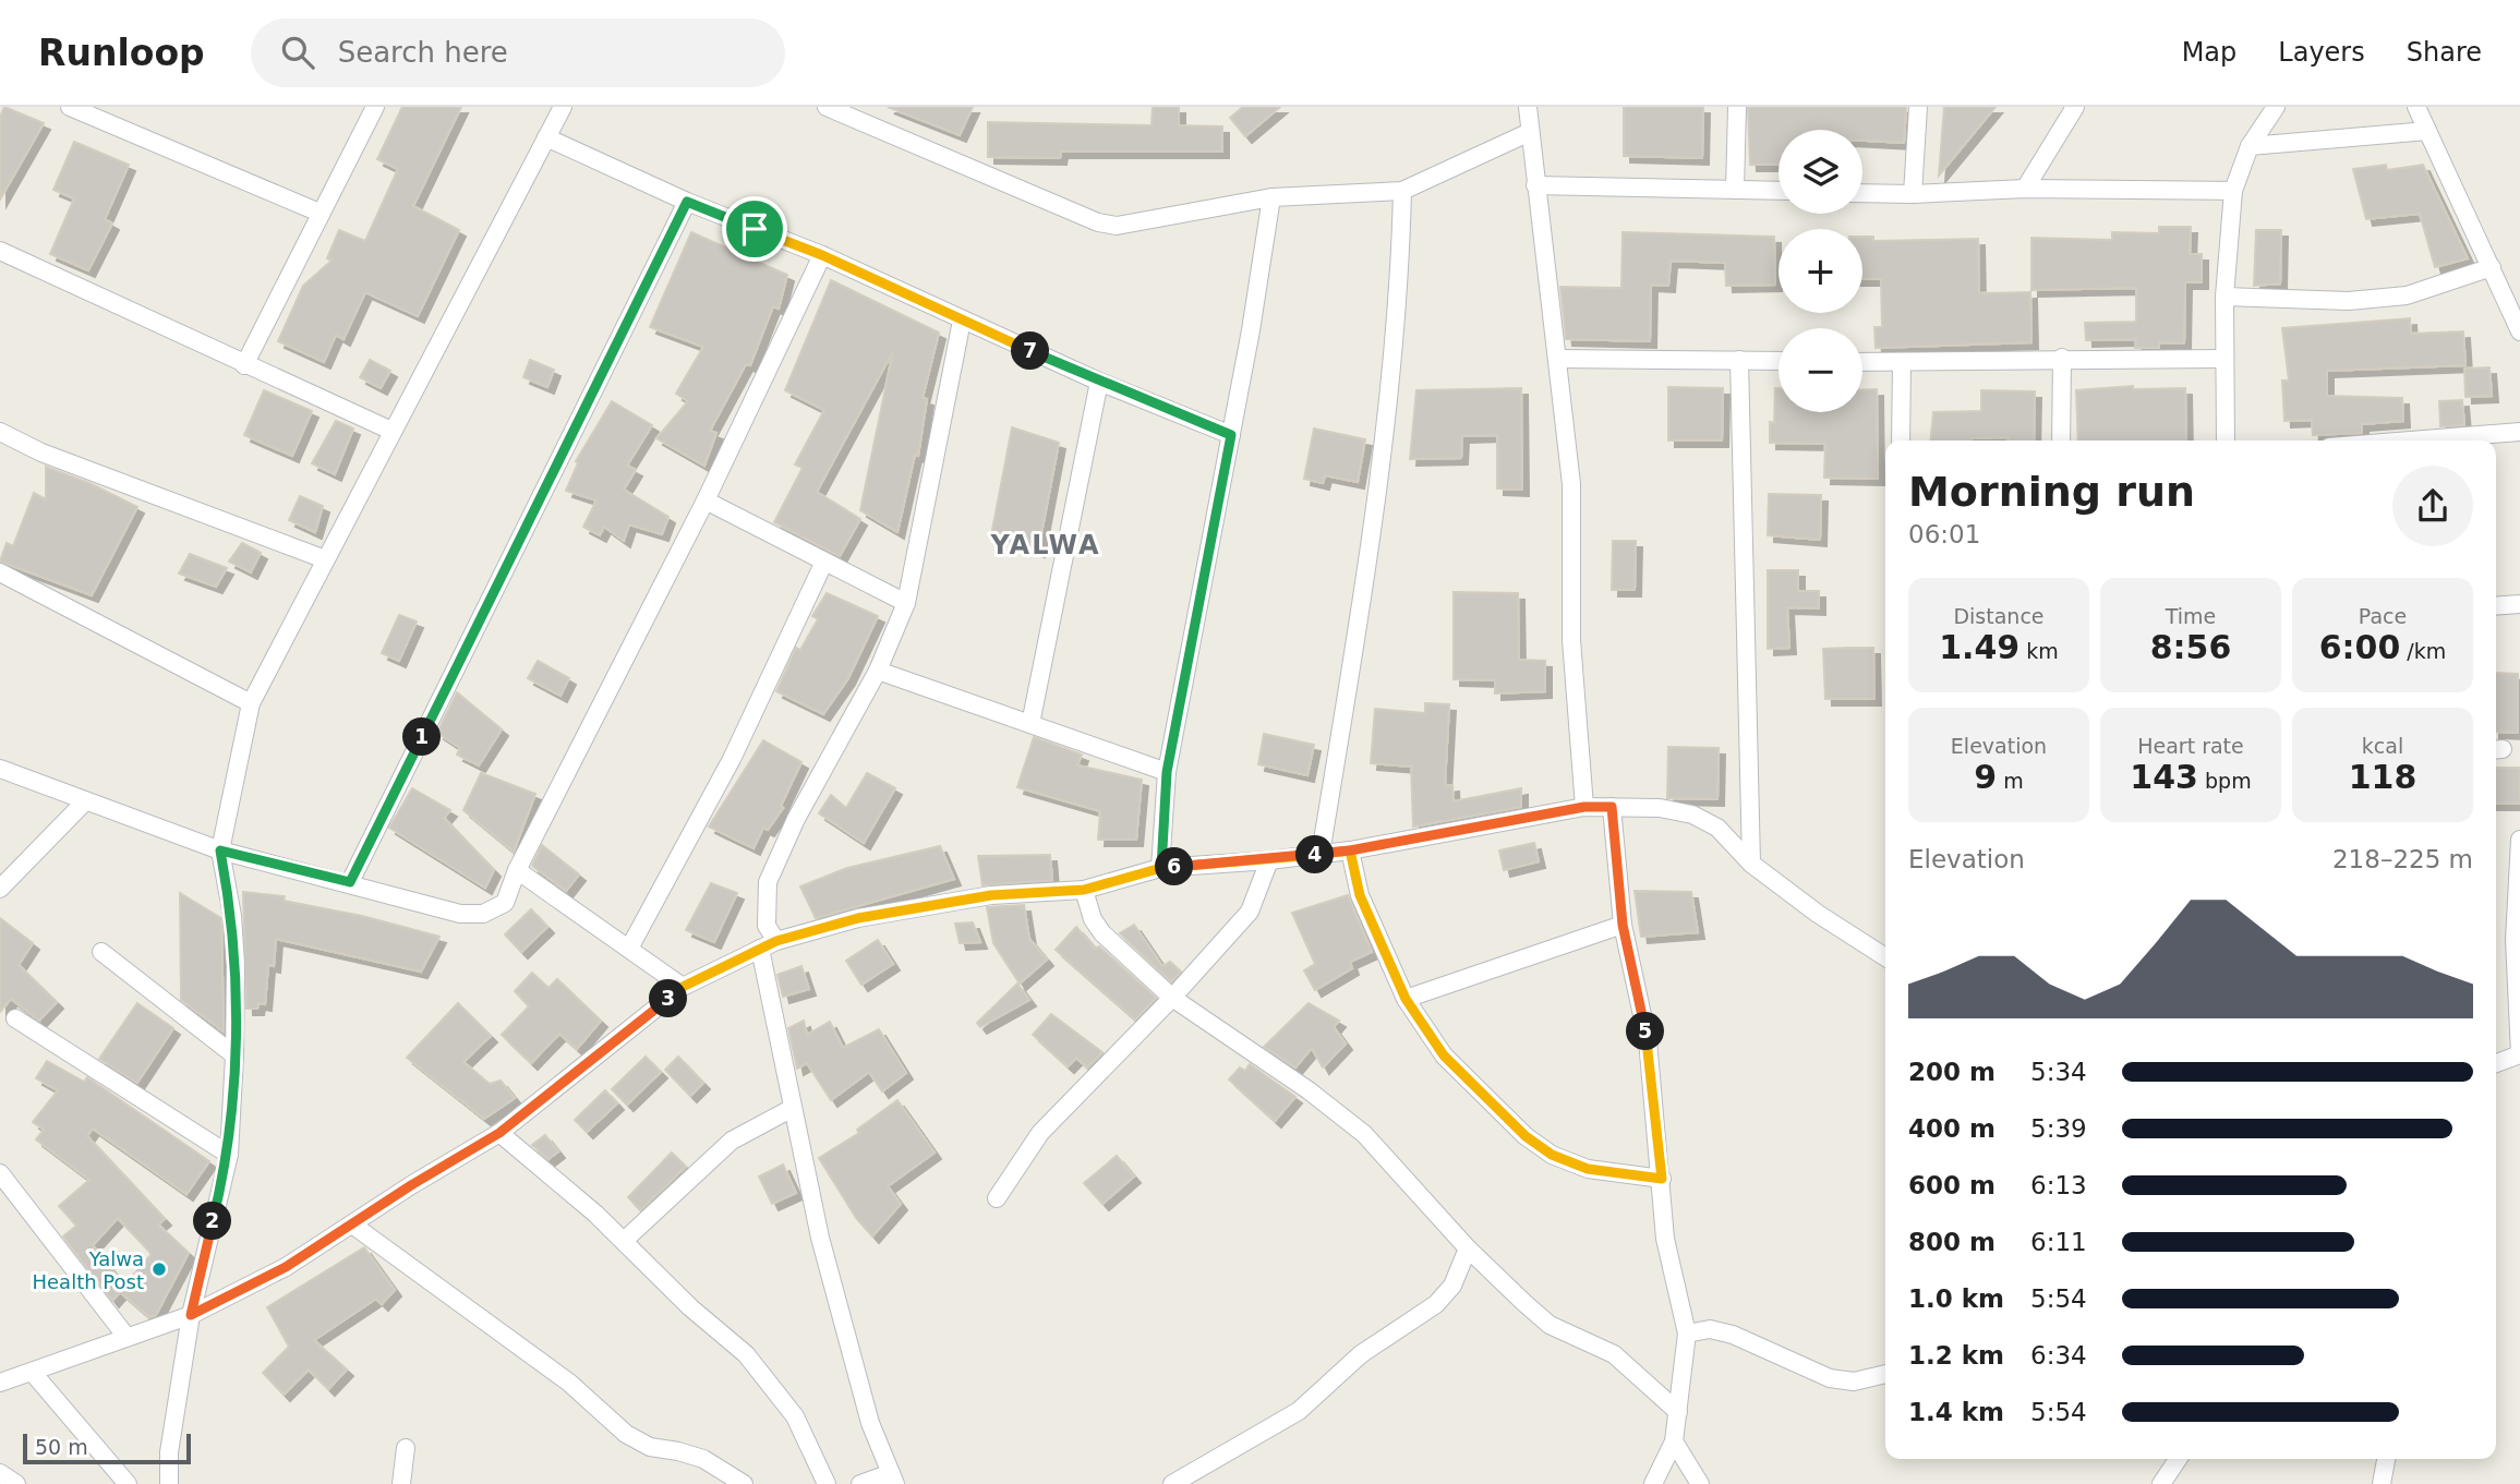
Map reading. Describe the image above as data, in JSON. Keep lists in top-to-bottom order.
{
  "districts": ["YALWA"],
  "places": ["Yalwa Health Post"],
  "scale_bar": "50 m",
  "page": {
    "header": "Runloop",
    "search": "Search here",
    "nav": ["Map", "Layers", "Share"],
    "map_buttons": ["+", "−"],
    "pins": [
      "7",
      "1",
      "4",
      "6",
      "3",
      "5",
      "2"
    ],
    "heading": ["Morning run", "06:01"],
    "stats": [
      ["Distance", "1.49 km"],
      ["Time", "8:56"],
      ["Pace", "6:00 /km"],
      ["Elevation", "9 m"],
      ["Heart rate", "143 bpm"],
      ["kcal", "118"]
    ],
    "chart": ["Elevation", "218–225 m"],
    "list": [
      {
        "name": "200 m",
        "note": "5:34"
      },
      {
        "name": "400 m",
        "note": "5:39"
      },
      {
        "name": "600 m",
        "note": "6:13"
      },
      {
        "name": "800 m",
        "note": "6:11"
      },
      {
        "name": "1.0 km",
        "note": "5:54"
      },
      {
        "name": "1.2 km",
        "note": "6:34"
      },
      {
        "name": "1.4 km",
        "note": "5:54"
      }
    ],
    "scale": "50 m"
  }
}
